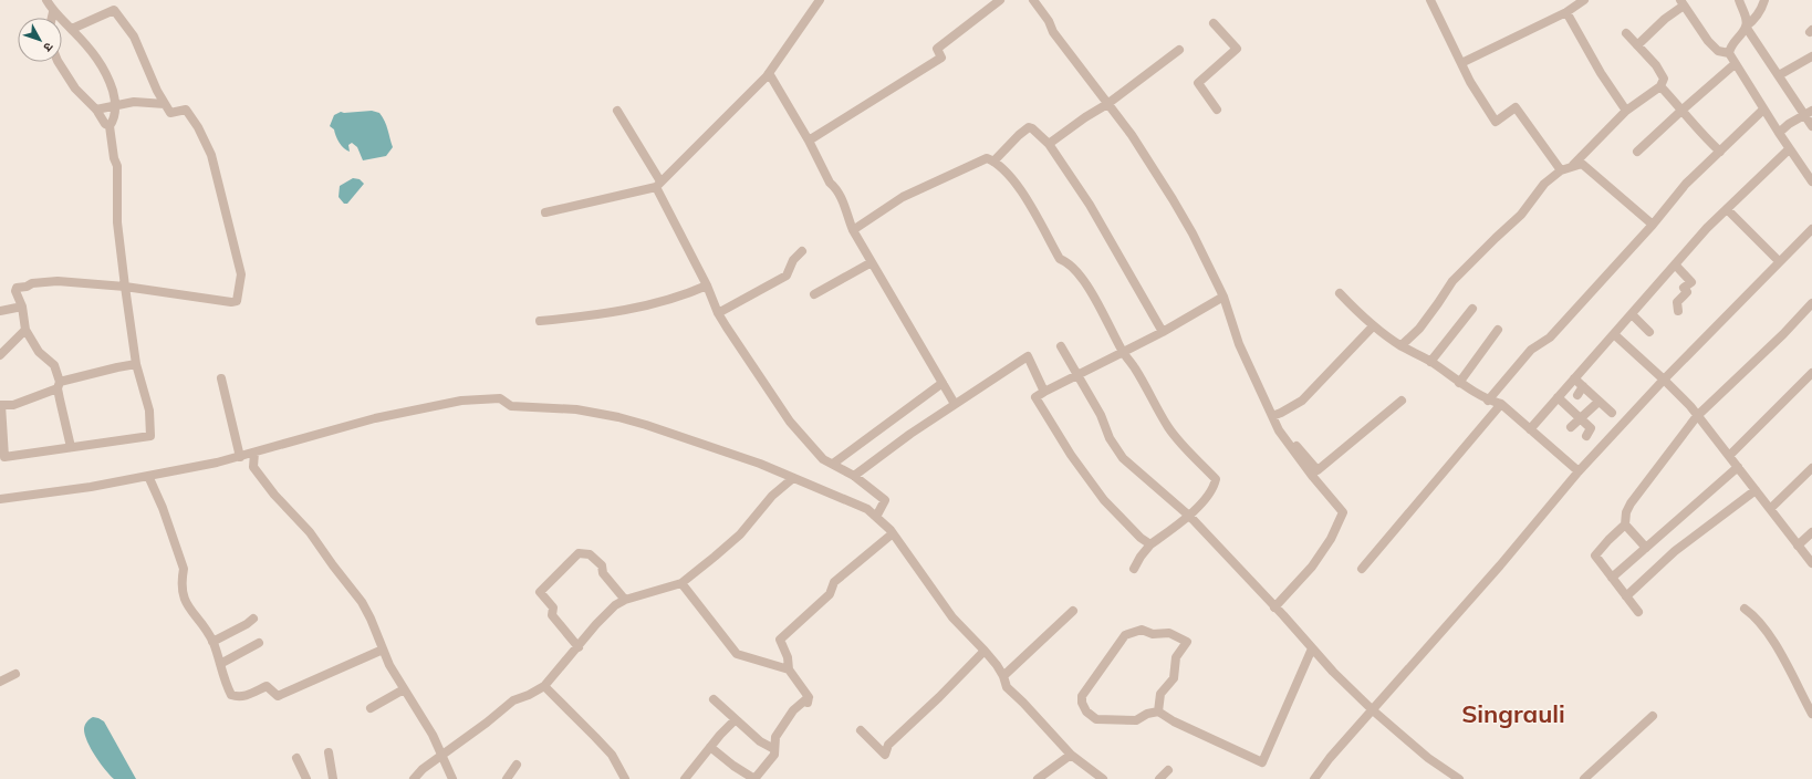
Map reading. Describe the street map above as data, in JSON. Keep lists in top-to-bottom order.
{
  "districts": ["Singrauli"],
  "north": "bottom right"
}
